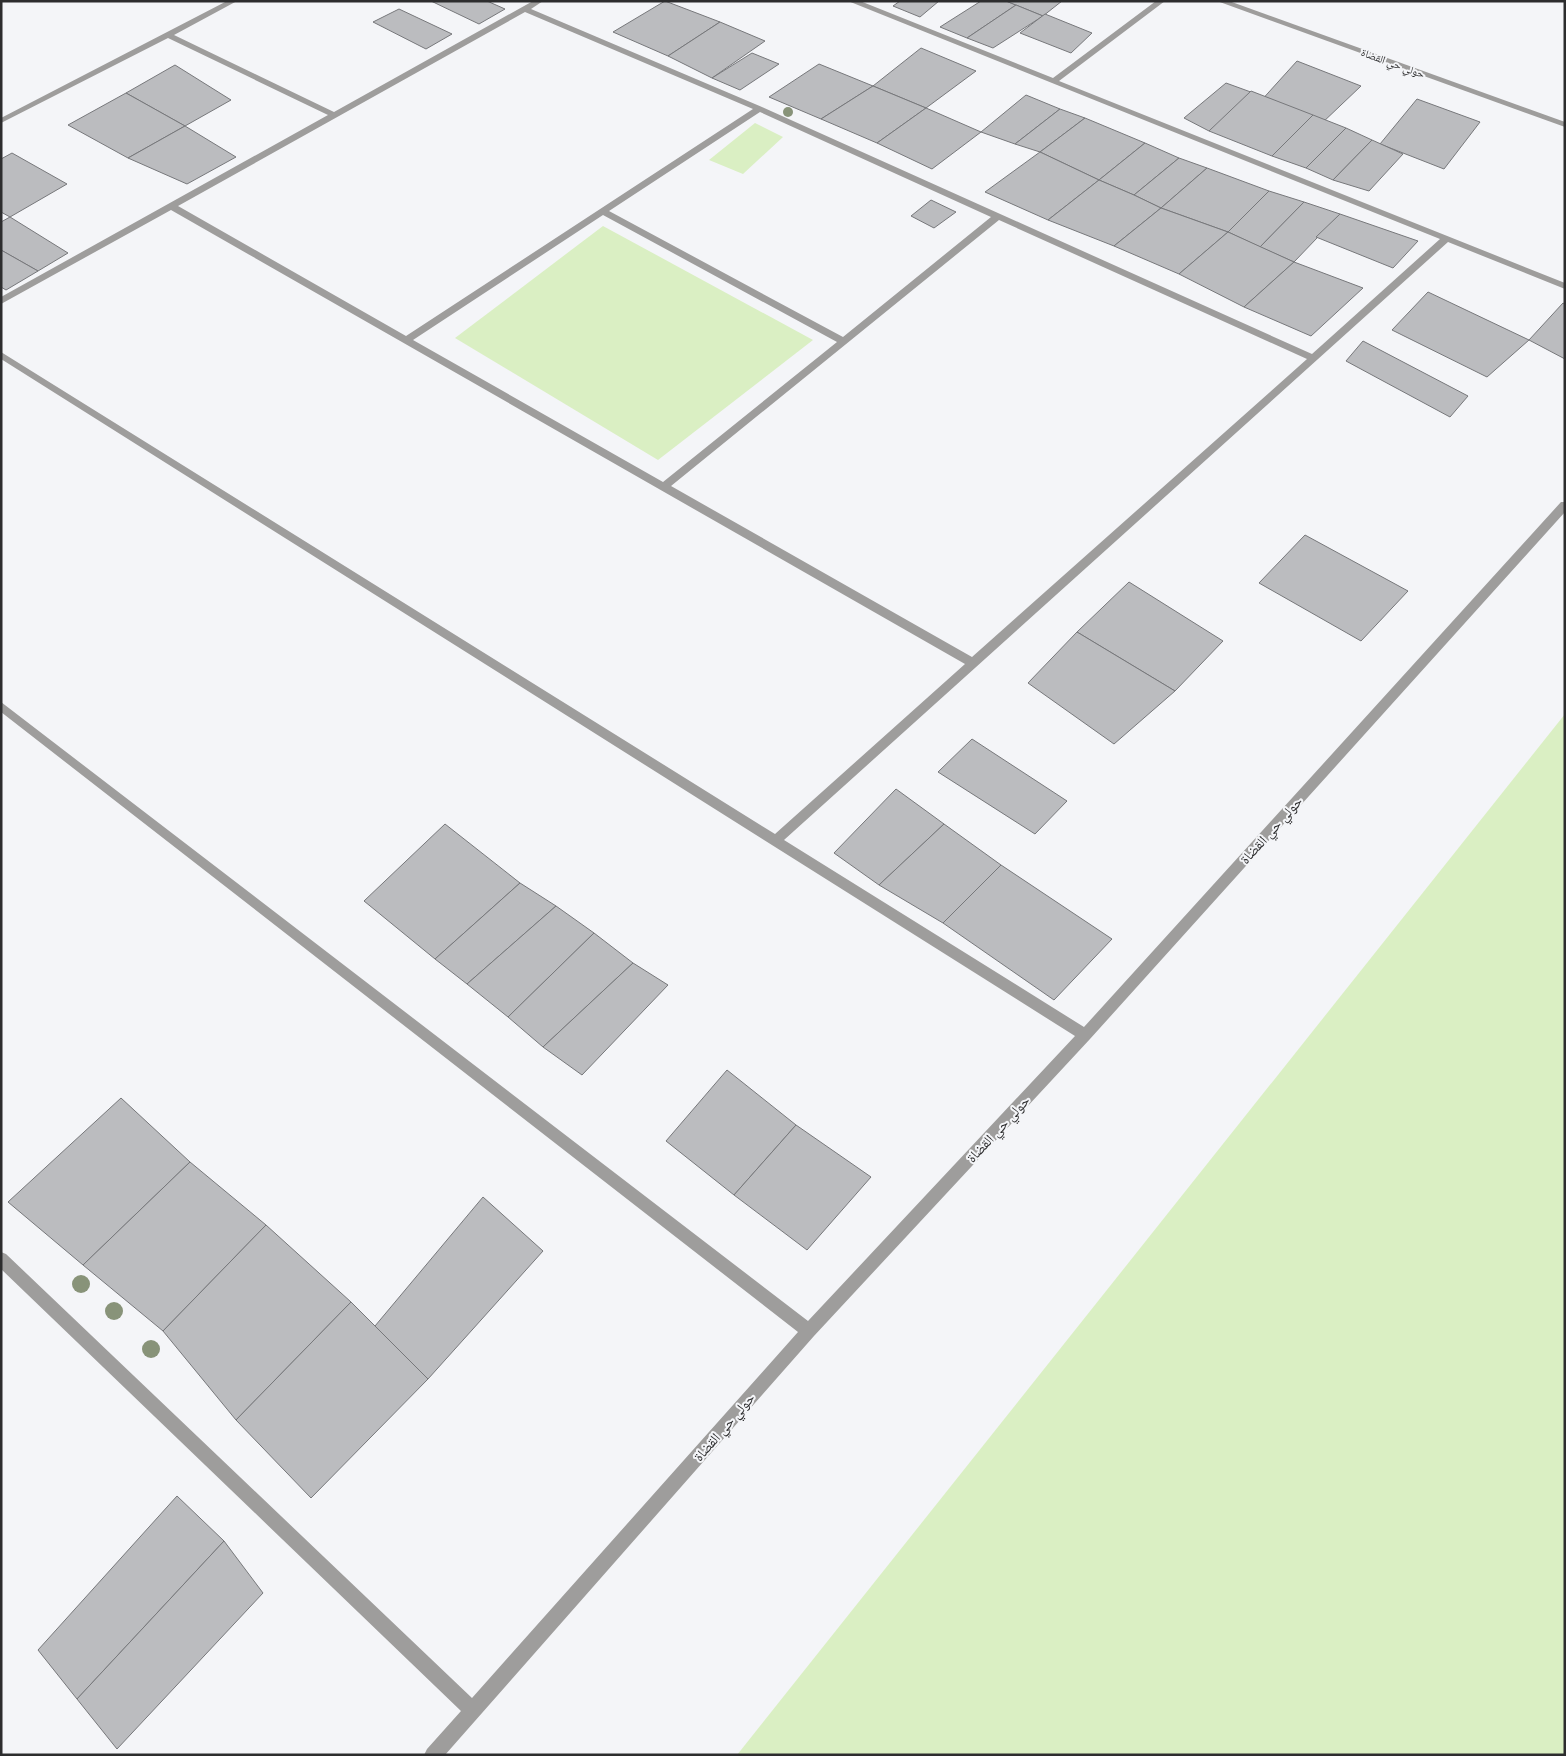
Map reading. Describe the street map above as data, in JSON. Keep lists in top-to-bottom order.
{
  "streets": {
    "street": ["حولي حي القضاة"]
  }
}
